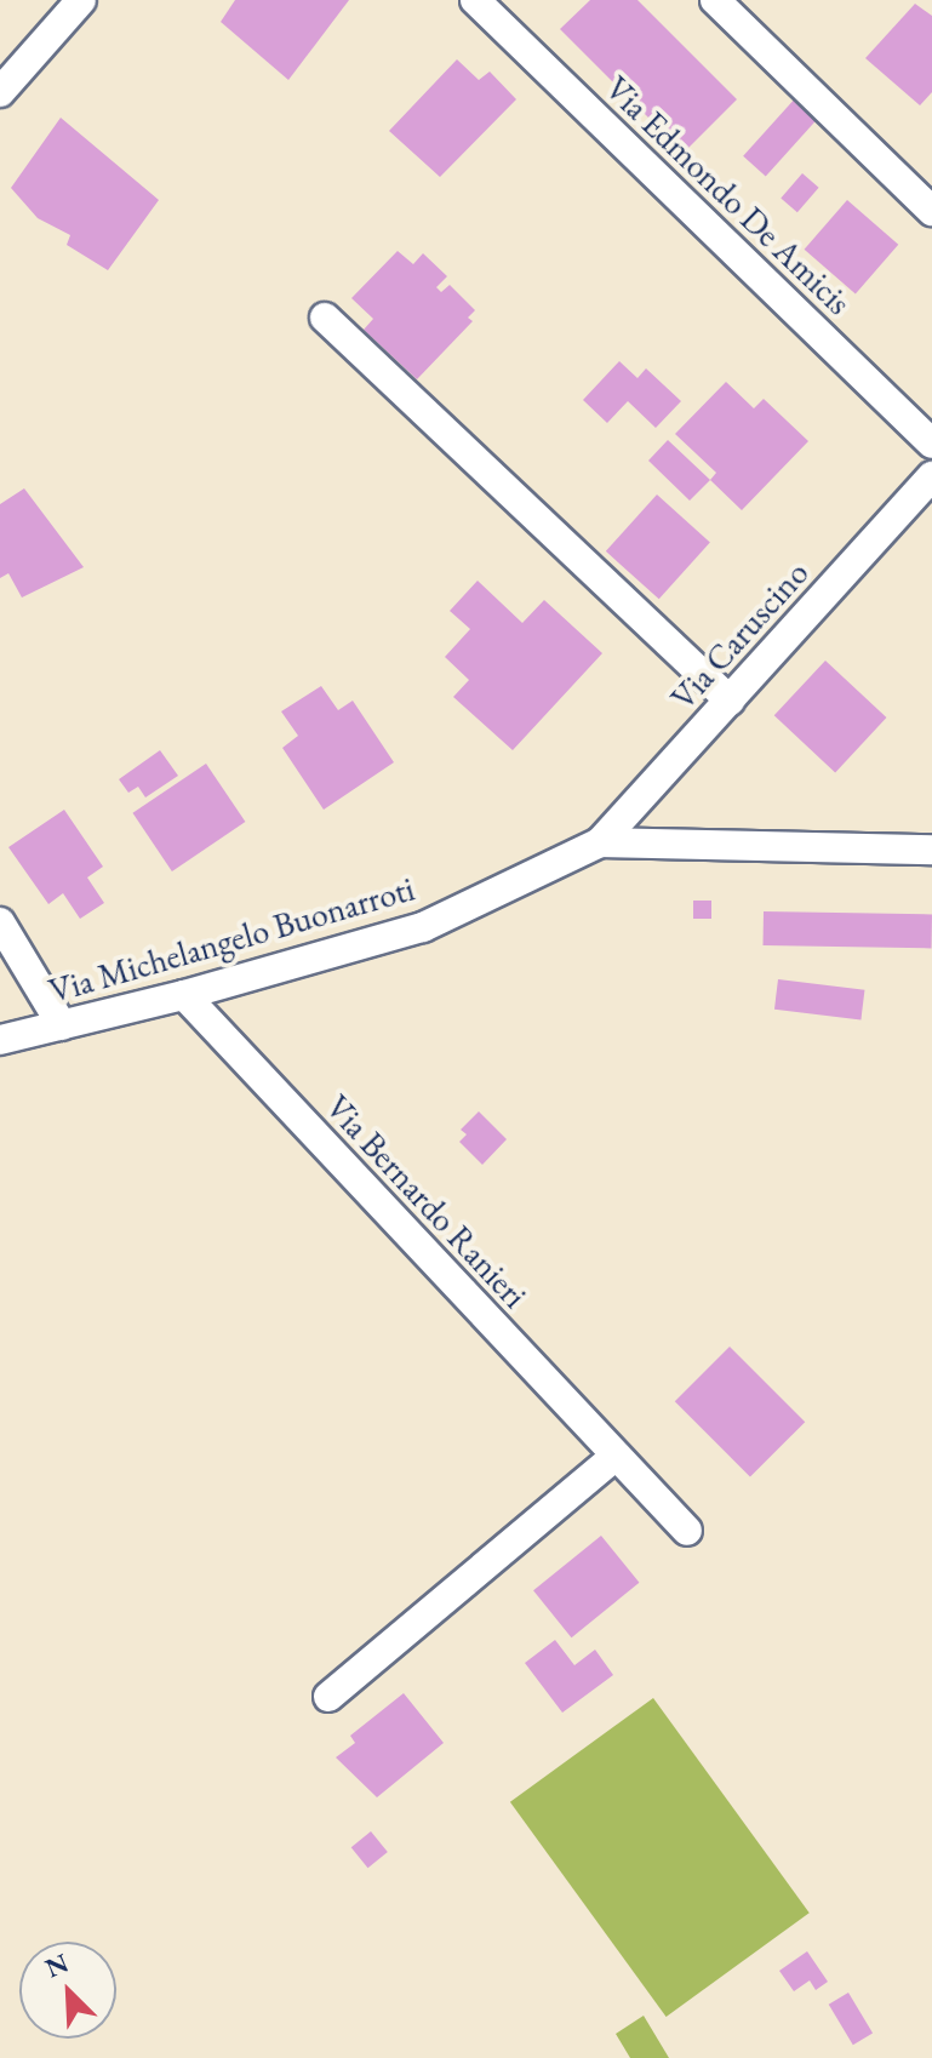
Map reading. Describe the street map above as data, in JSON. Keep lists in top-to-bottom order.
{
  "streets": {
    "street": [
      "Via Edmondo De Amicis",
      "Via Caruscino",
      "Via Michelangelo Buonarroti",
      "Via Bernardo Ranieri"
    ]
  },
  "crossings": [
    ["Via Caruscino", "Via Michelangelo Buonarroti"],
    ["Via Michelangelo Buonarroti", "Via Bernardo Ranieri"]
  ],
  "north": "top left"
}
